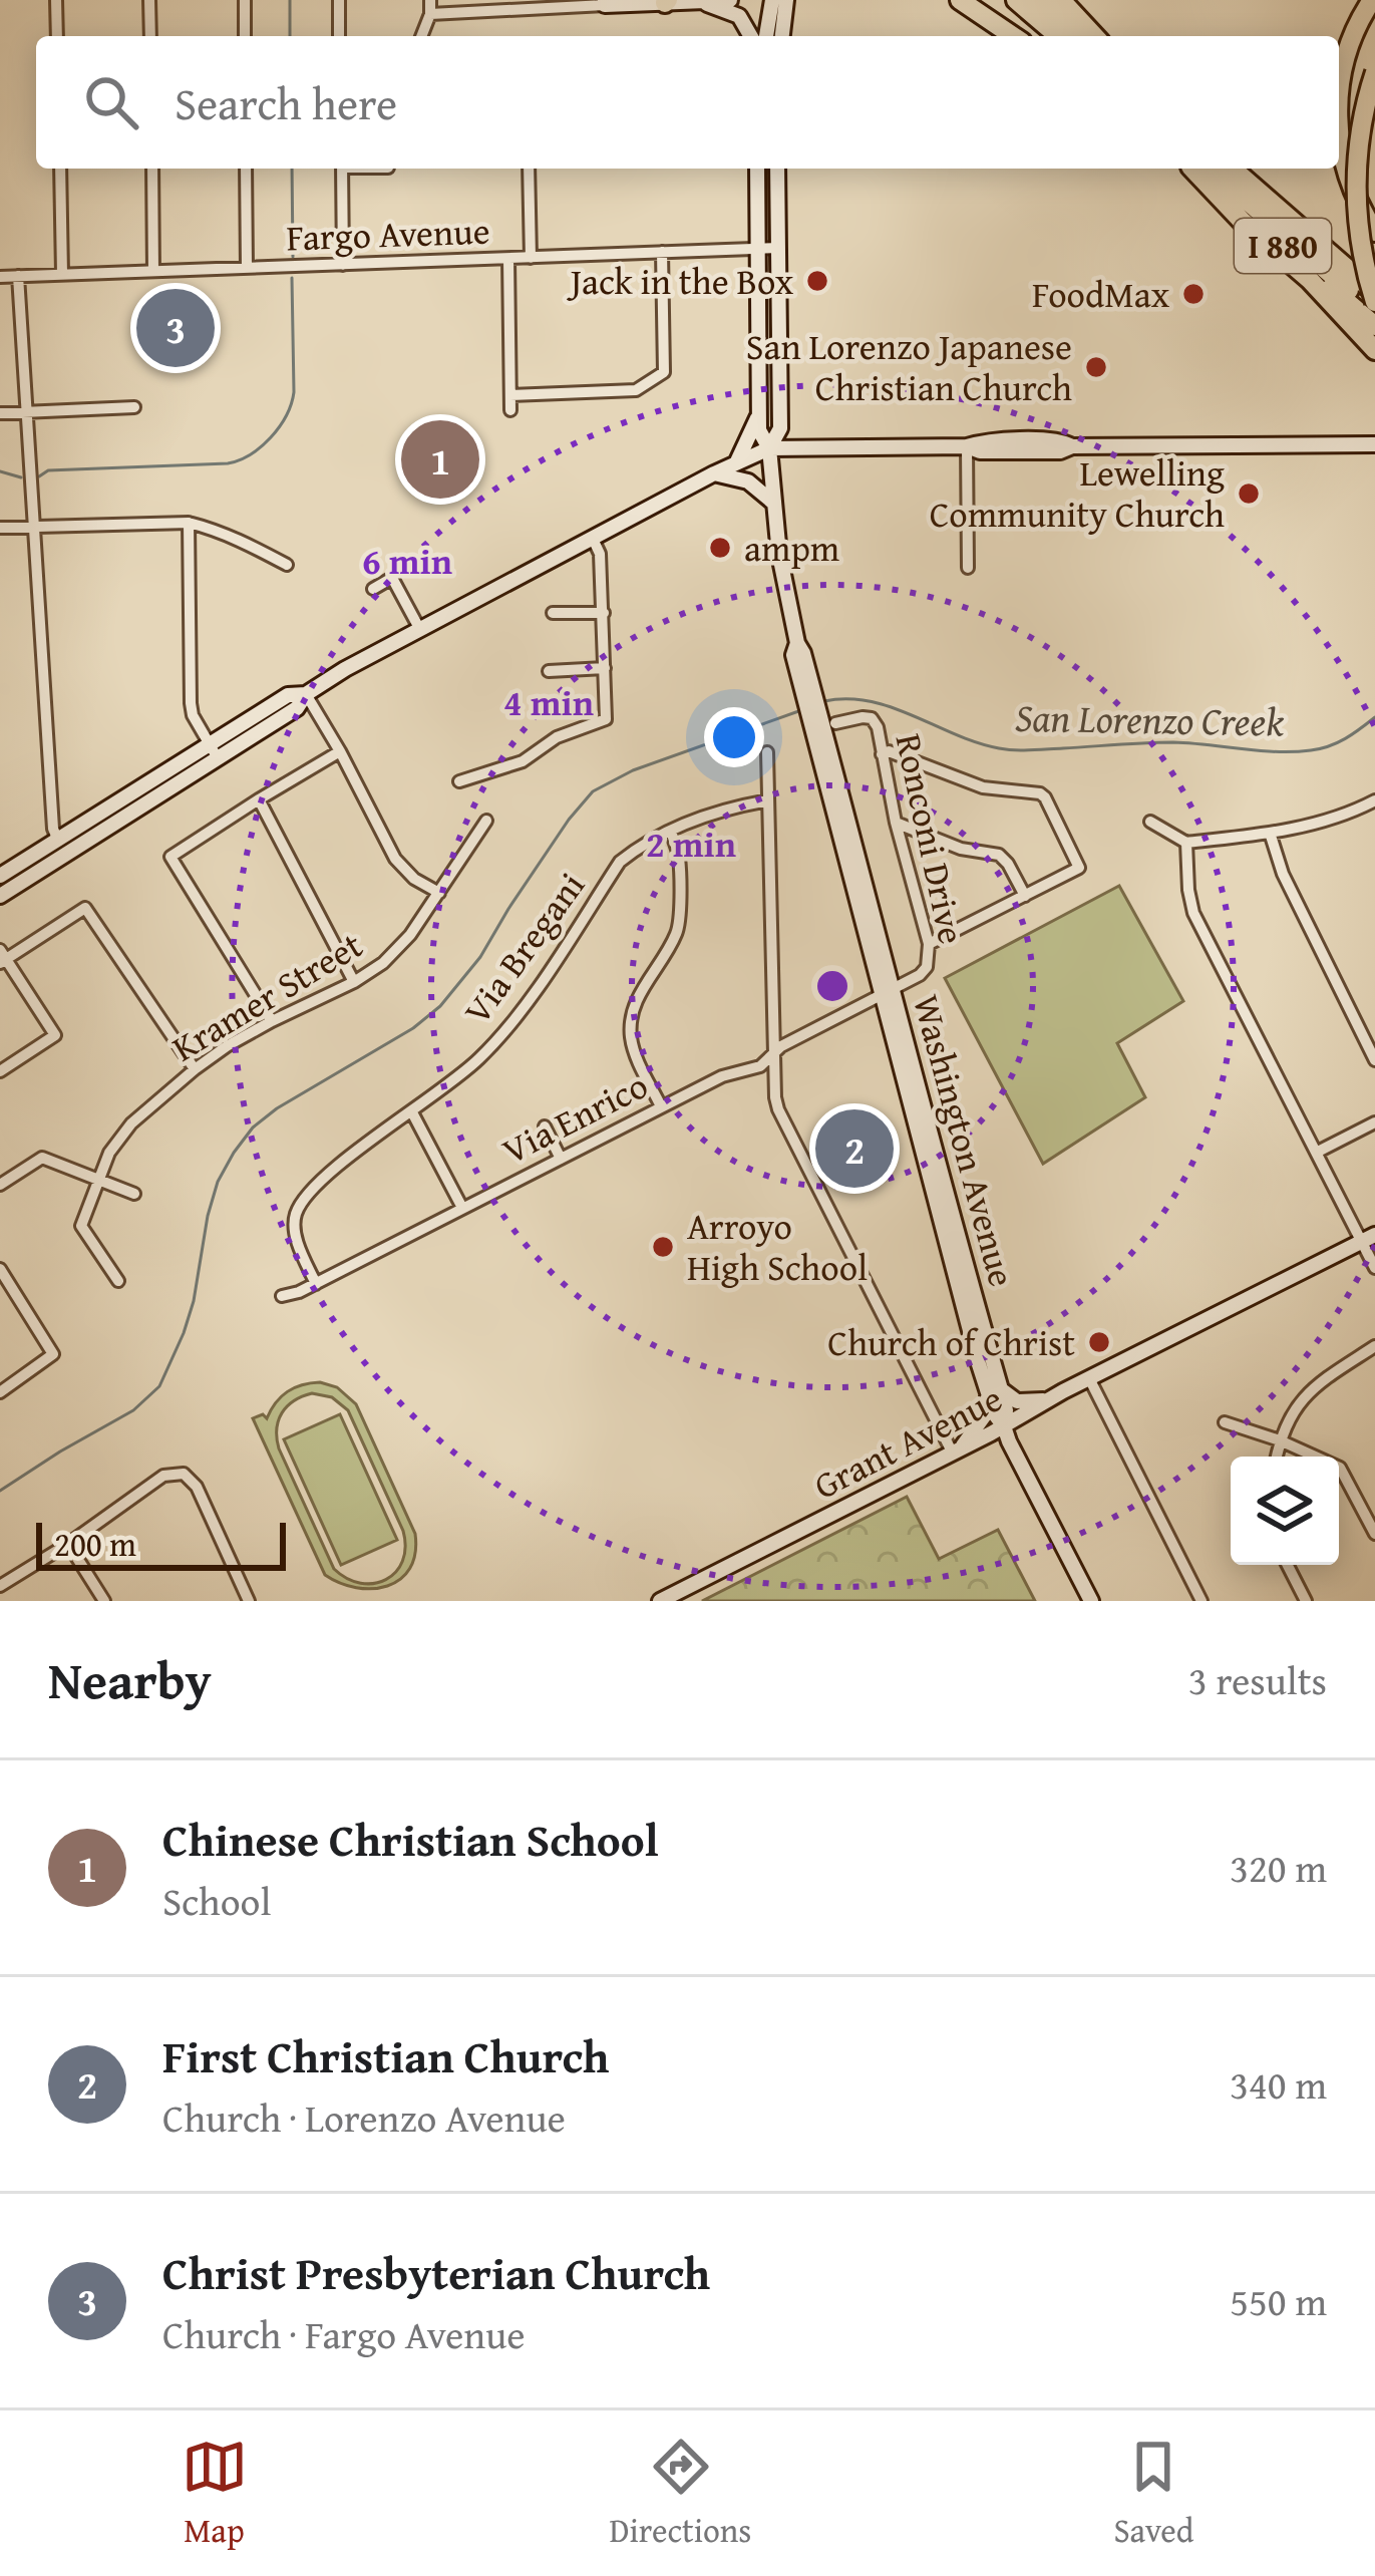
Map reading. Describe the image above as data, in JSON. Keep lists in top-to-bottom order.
{
  "streets": {
    "highway": ["I 880"],
    "main road": ["Washington Avenue", "Grant Avenue"],
    "street": [
      "Fargo Avenue",
      "Ronconi Drive",
      "Via Bregani",
      "Kramer Street",
      "Via Enrico"
    ]
  },
  "crossings": [
    ["Fargo Avenue", "Washington Avenue"],
    ["Ronconi Drive", "Via Enrico"],
    ["Ronconi Drive", "Washington Avenue"],
    ["Via Bregani", "Via Enrico"],
    ["Via Enrico", "Washington Avenue"],
    ["Washington Avenue", "Grant Avenue"]
  ],
  "water": ["San Lorenzo Creek"],
  "places": [
    "Jack in the Box",
    "FoodMax",
    "San Lorenzo Japanese Christian Church",
    "Lewelling Community Church",
    "ampm",
    "Arroyo High School",
    "Church of Christ"
  ],
  "scale_bar": "200 m",
  "page": {
    "search": "Search here",
    "pins": ["3", "1", "2"],
    "scale": "200 m",
    "heading": ["Nearby", "3 results"],
    "list": [
      {
        "mark": "1",
        "name": "Chinese Christian School",
        "note": "School",
        "value": "320 m"
      },
      {
        "mark": "2",
        "name": "First Christian Church",
        "note": "Church · Lorenzo Avenue",
        "value": "340 m"
      },
      {
        "mark": "3",
        "name": "Christ Presbyterian Church",
        "note": "Church · Fargo Avenue",
        "value": "550 m"
      }
    ],
    "nav": ["Map", "Directions", "Saved"]
  },
  "rings": ["6 min", "4 min", "2 min"]
}
